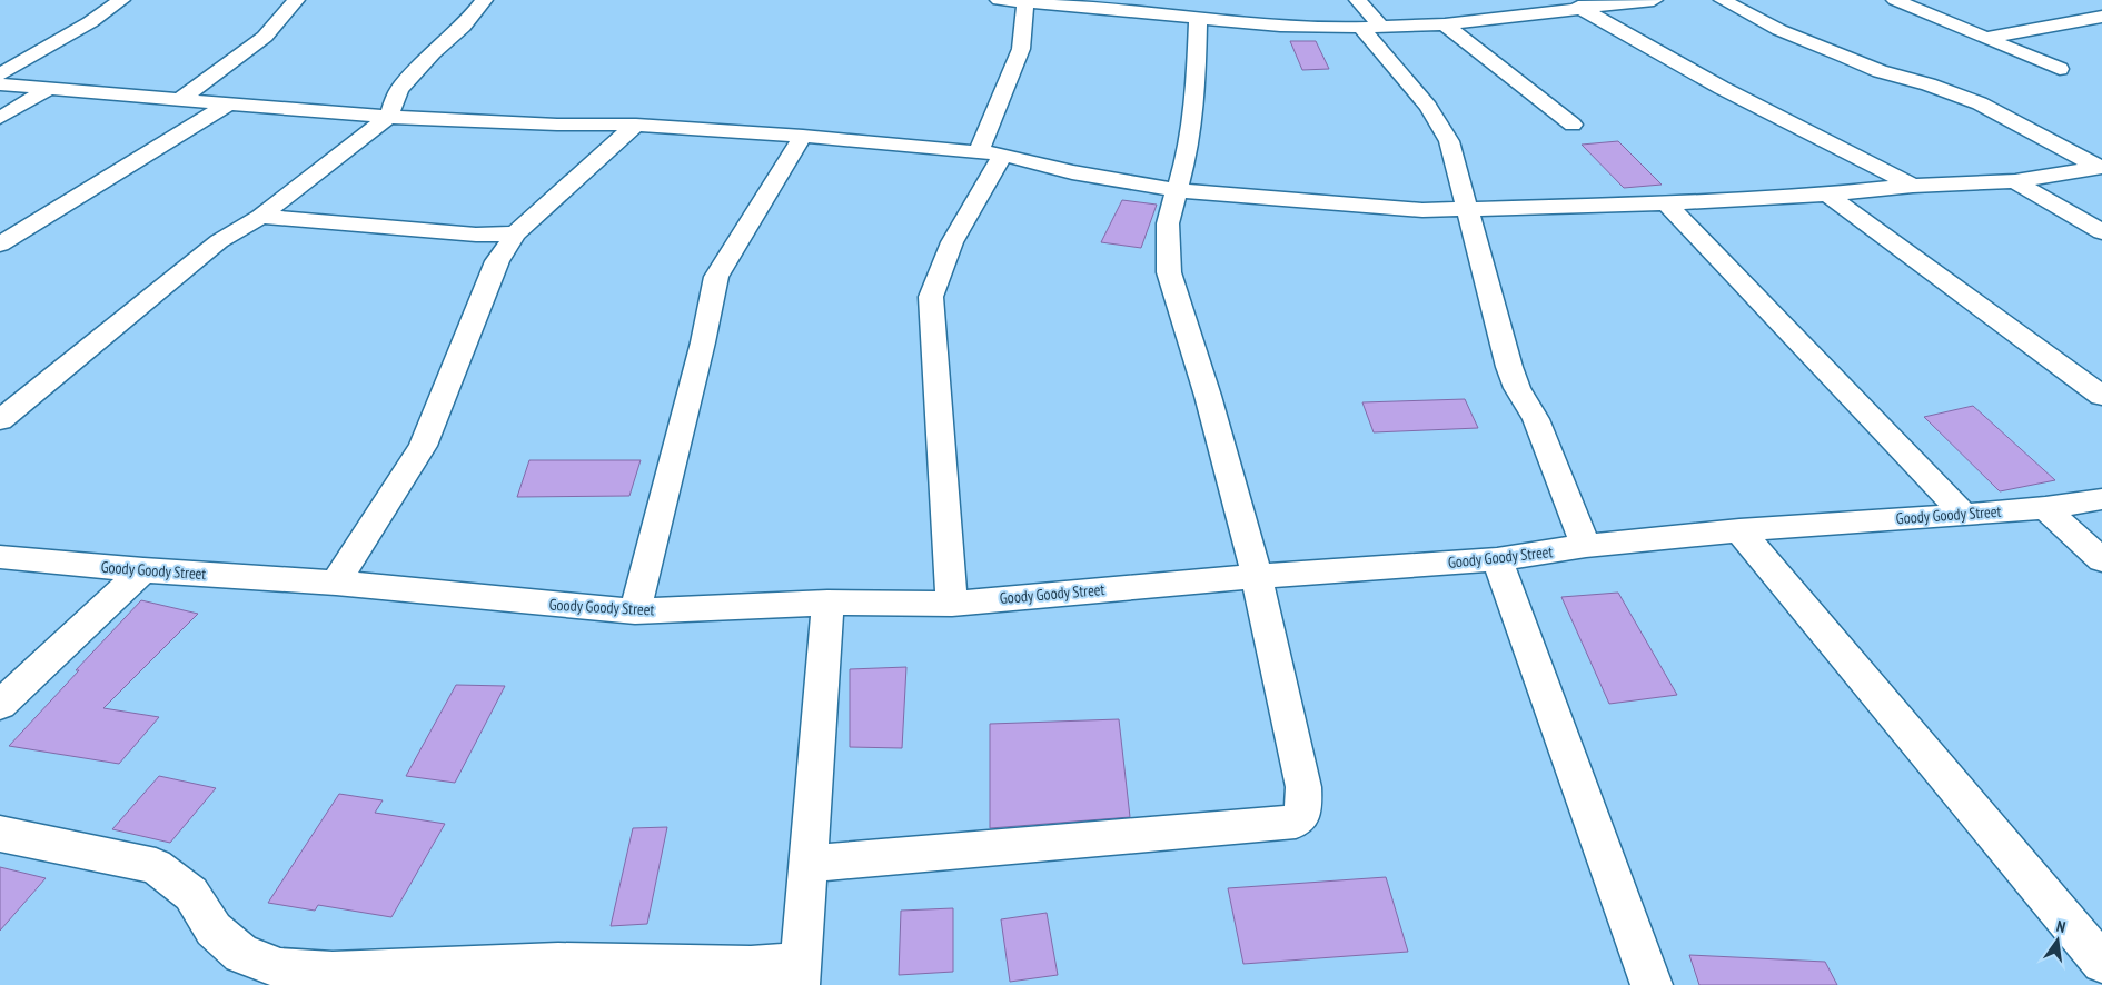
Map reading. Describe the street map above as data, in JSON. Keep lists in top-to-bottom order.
{
  "streets": {
    "street": ["Goody Goody Street"]
  },
  "north": "top"
}
